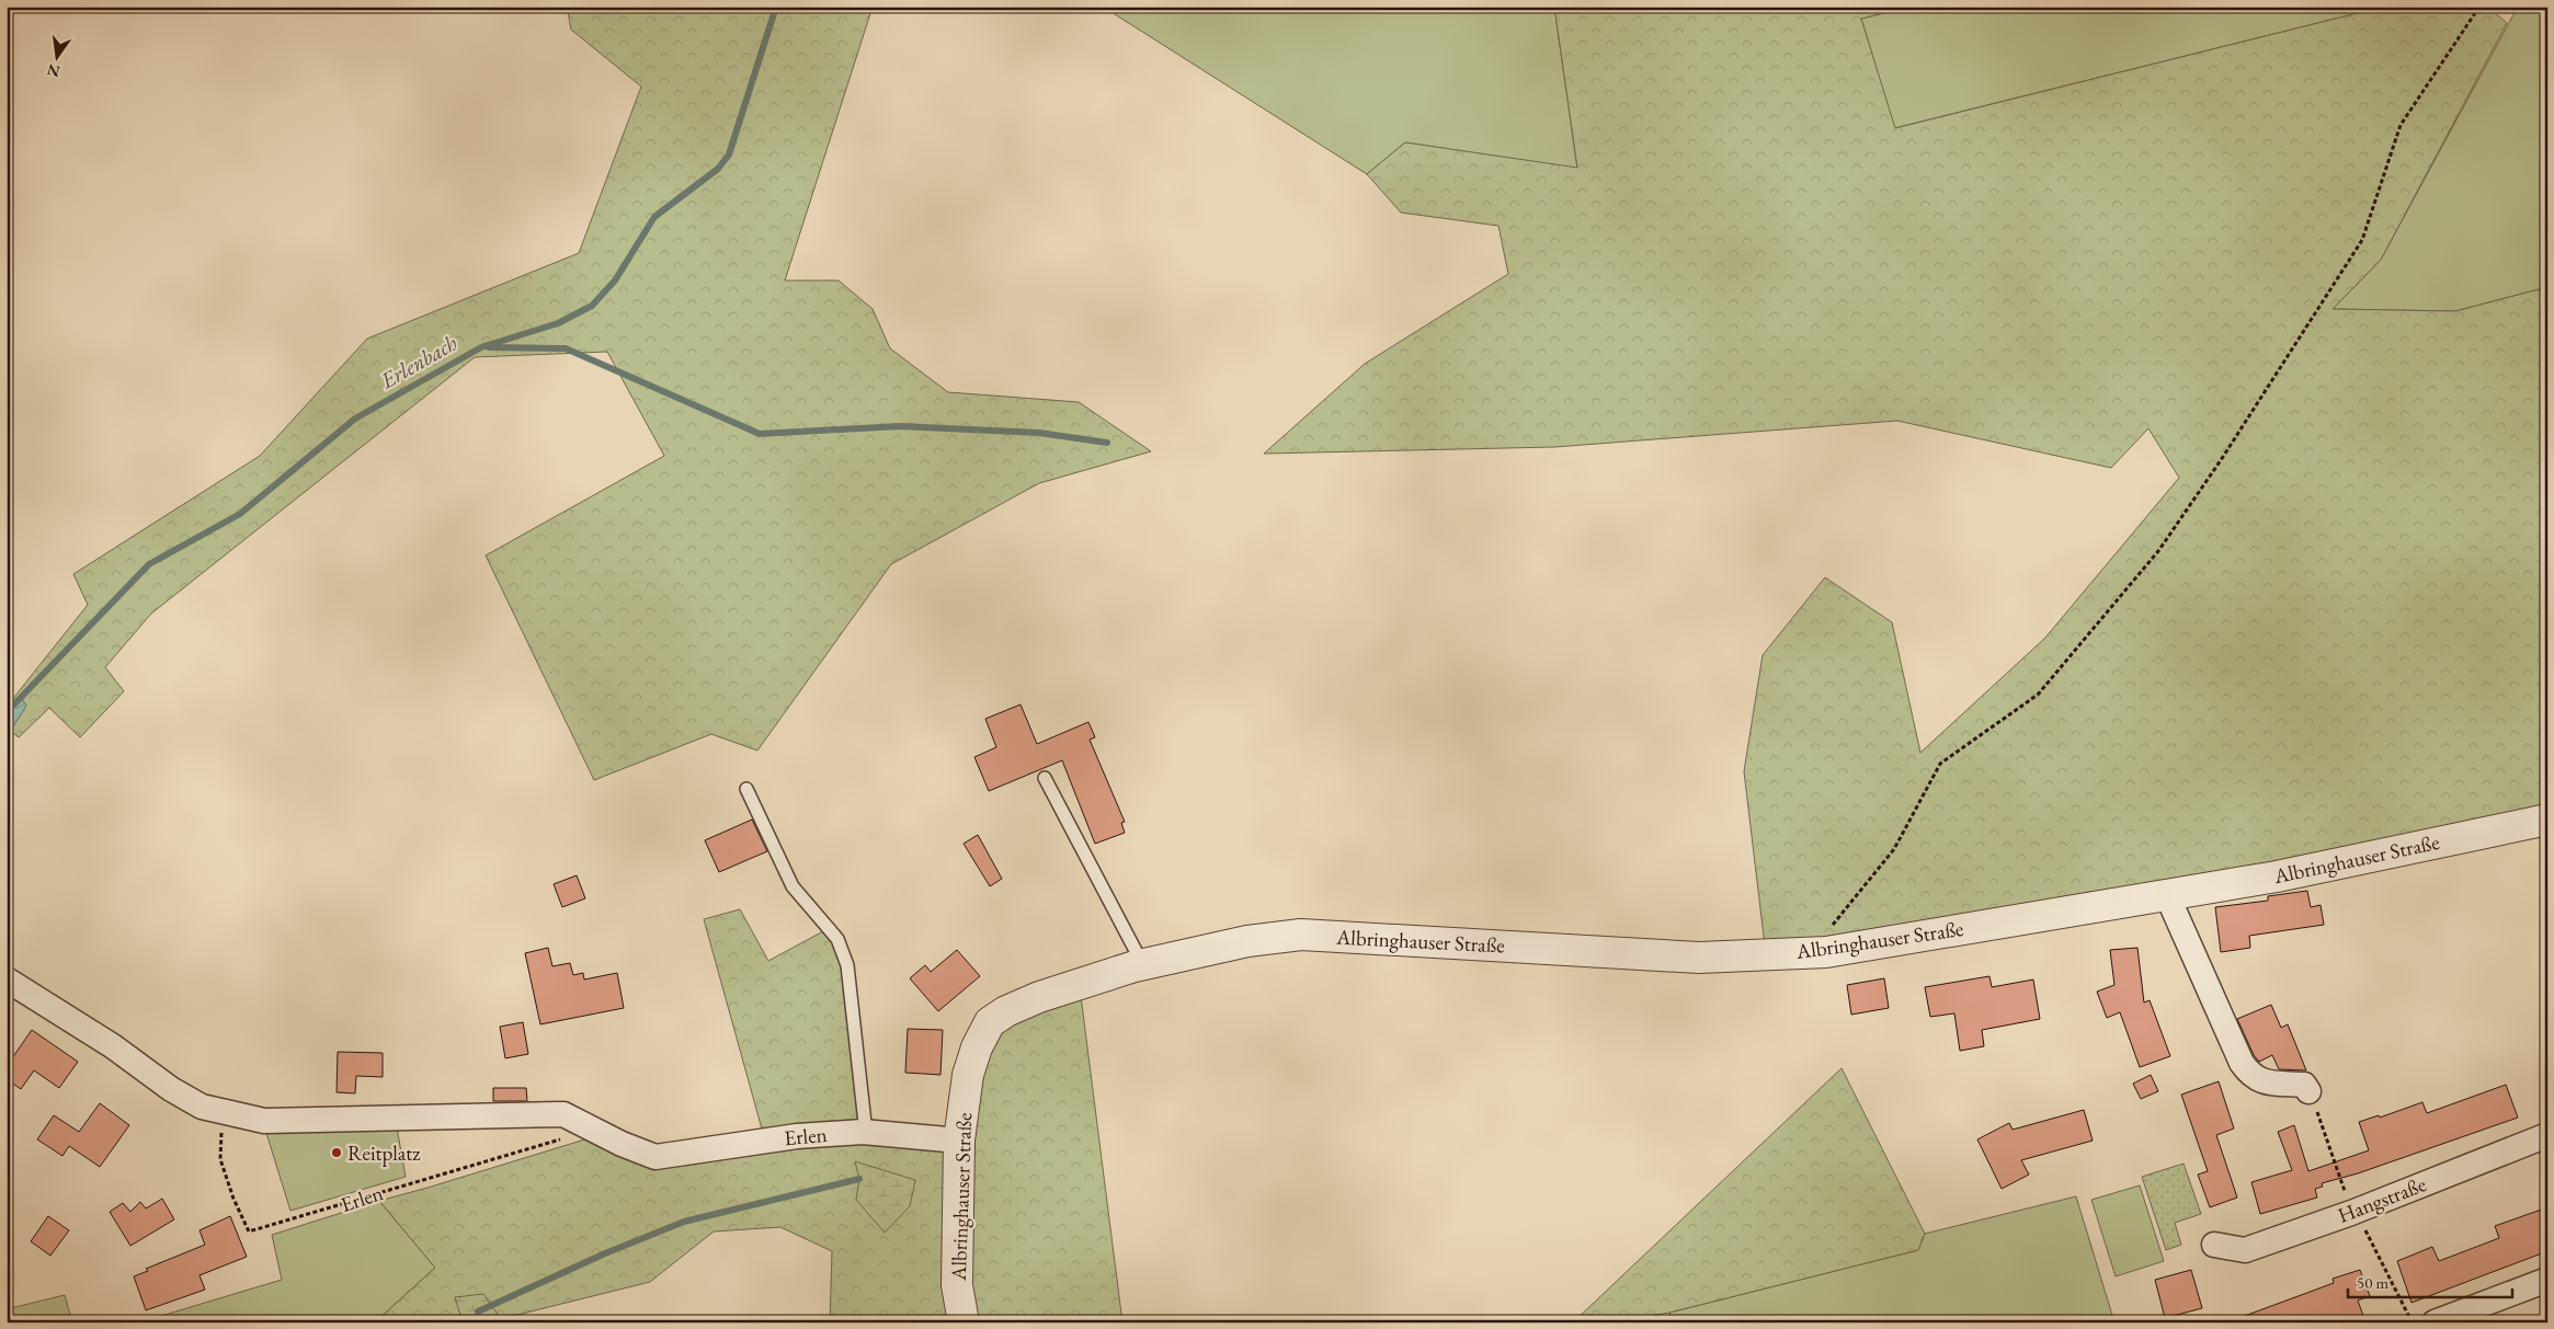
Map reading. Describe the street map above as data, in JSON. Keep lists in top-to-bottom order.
{
  "streets": {
    "street": ["Albringhauser Straße", "Erlen", "Hangstraße"]
  },
  "crossings": [
    ["Albringhauser Straße", "Erlen"]
  ],
  "water": ["Erlenbach"],
  "places": ["Reitplatz"],
  "scale_bar": "50 m",
  "north": "bottom"
}
